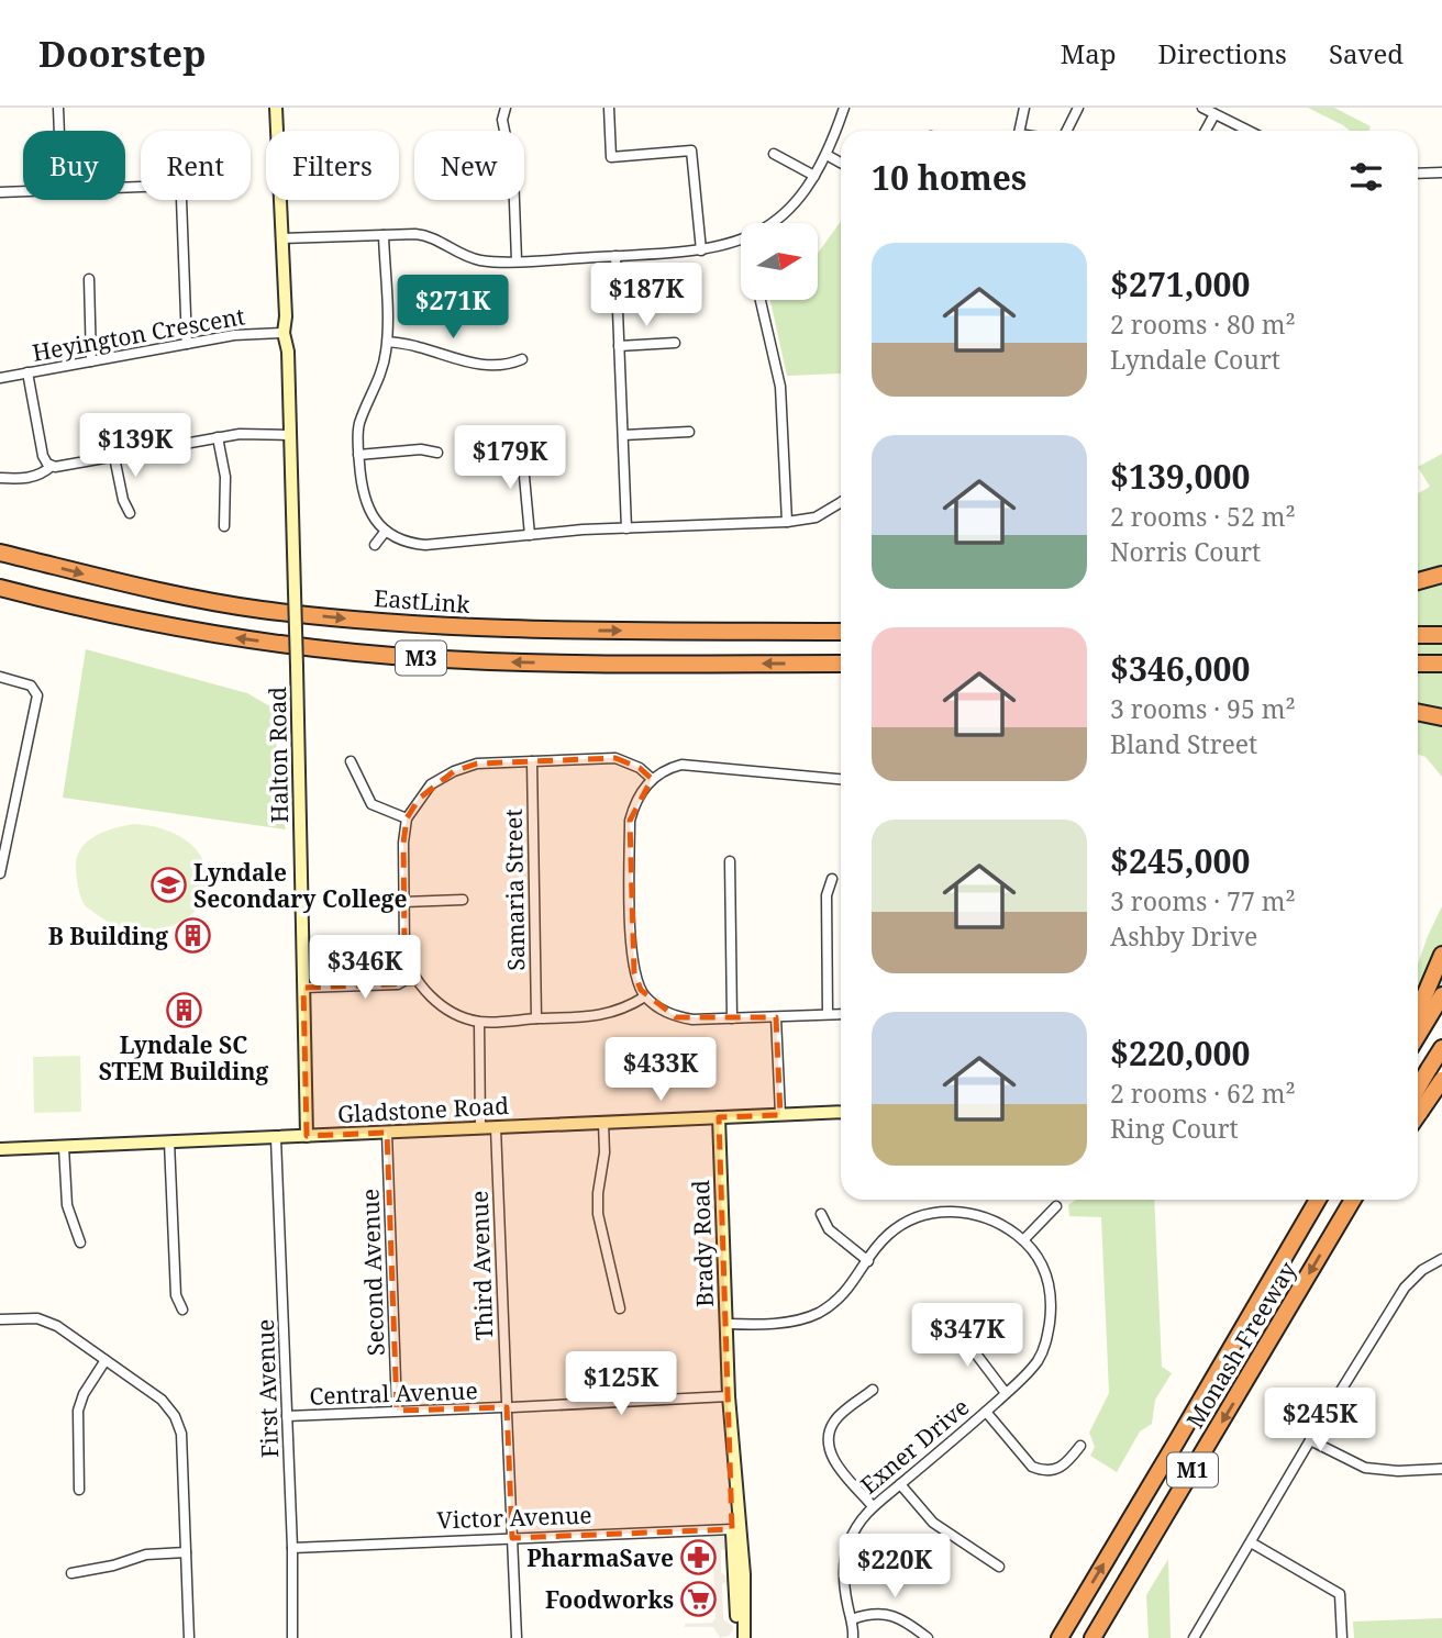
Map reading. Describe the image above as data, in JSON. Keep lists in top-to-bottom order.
{
  "streets": {
    "highway": [
      "EastLink",
      "M3",
      "Monash Freeway",
      "M1"
    ],
    "main road": ["Halton Road", "Gladstone Road", "Brady Road"],
    "street": [
      "Heyington Crescent",
      "Samaria Street",
      "Third Avenue",
      "Second Avenue",
      "First Avenue",
      "Central Avenue",
      "Exner Drive",
      "Victor Avenue"
    ]
  },
  "crossings": [
    ["Heyington Crescent", "Halton Road"],
    ["Halton Road", "Gladstone Road"],
    ["Gladstone Road", "Brady Road"],
    ["Gladstone Road", "Third Avenue"],
    ["Gladstone Road", "Second Avenue"],
    ["Gladstone Road", "First Avenue"],
    ["Brady Road", "Central Avenue"],
    ["Brady Road", "Exner Drive"],
    ["Brady Road", "Victor Avenue"],
    ["Third Avenue", "Central Avenue"],
    ["Third Avenue", "Victor Avenue"],
    ["Second Avenue", "Central Avenue"],
    ["First Avenue", "Central Avenue"],
    ["First Avenue", "Victor Avenue"]
  ],
  "places": {
    "school or university": ["Lyndale Secondary College"],
    "building": ["B Building", "Lyndale SC STEM Building"],
    "pharmacy": ["PharmaSave"],
    "supermarket": ["Foodworks"]
  },
  "north": "right",
  "page": {
    "header": "Doorstep",
    "nav": ["Map", "Directions", "Saved"],
    "chip": [
      "Buy",
      "Rent",
      "Filters",
      "New"
    ],
    "heading": "10 homes",
    "list": [
      {
        "name": "$271,000",
        "note": "2 rooms · 80 m² · Lyndale Court"
      },
      {
        "name": "$139,000",
        "note": "2 rooms · 52 m² · Norris Court"
      },
      {
        "name": "$346,000",
        "note": "3 rooms · 95 m² · Bland Street"
      },
      {
        "name": "$245,000",
        "note": "3 rooms · 77 m² · Ashby Drive"
      },
      {
        "name": "$220,000",
        "note": "2 rooms · 62 m² · Ring Court"
      }
    ],
    "price": [
      "$187K",
      "$271K",
      "$139K",
      "$179K",
      "$346K",
      "$433K",
      "$347K",
      "$125K",
      "$245K",
      "$220K"
    ]
  }
}
